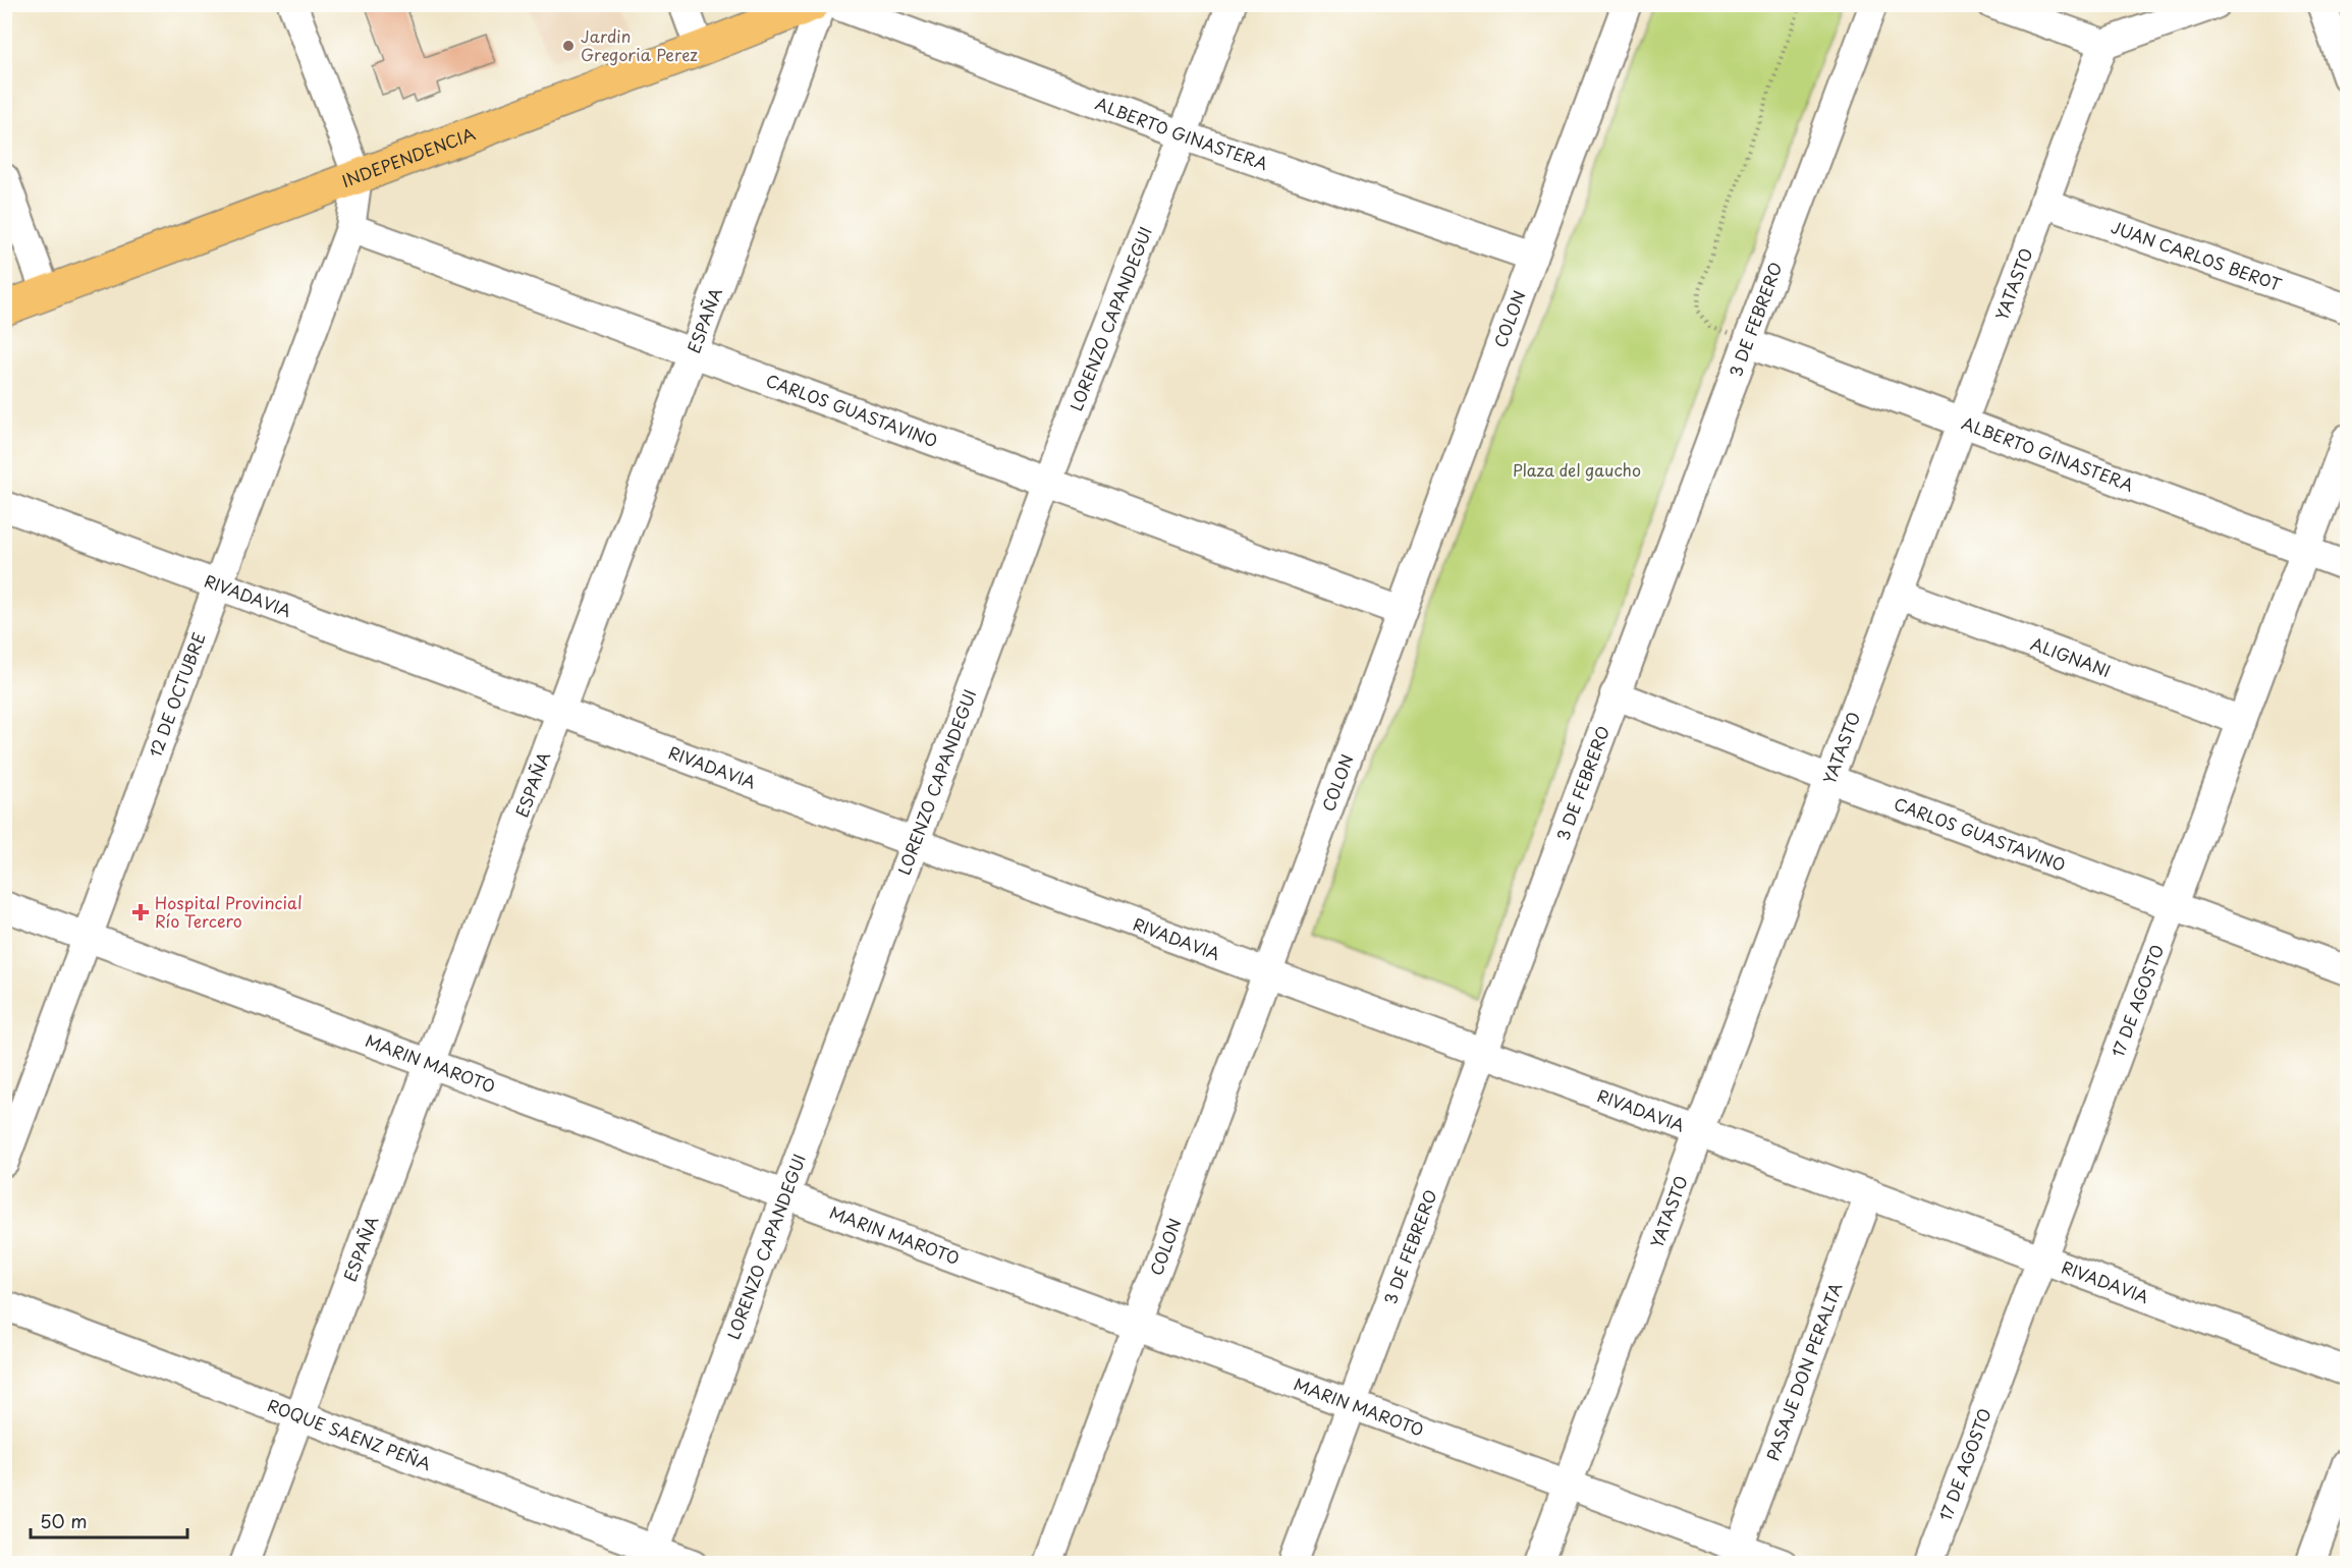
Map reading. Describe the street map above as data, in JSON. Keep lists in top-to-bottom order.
{
  "streets": {
    "main road": ["INDEPENDENCIA"],
    "street": [
      "ALBERTO GINASTERA",
      "JUAN CARLOS BEROT",
      "YATASTO",
      "ESPAÑA",
      "LORENZO CAPANDEGUI",
      "COLON",
      "3 DE FEBRERO",
      "CARLOS GUASTAVINO",
      "RIVADAVIA",
      "ALIGNANI",
      "12 DE OCTUBRE",
      "17 DE AGOSTO",
      "MARIN MAROTO",
      "PASAJE DON PERALTA",
      "ROQUE SAENZ PEÑA"
    ]
  },
  "crossings": [
    ["ALBERTO GINASTERA", "YATASTO"],
    ["ALBERTO GINASTERA", "LORENZO CAPANDEGUI"],
    ["ALBERTO GINASTERA", "COLON"],
    ["ALBERTO GINASTERA", "3 DE FEBRERO"],
    ["ALBERTO GINASTERA", "17 DE AGOSTO"],
    ["JUAN CARLOS BEROT", "YATASTO"],
    ["YATASTO", "CARLOS GUASTAVINO"],
    ["YATASTO", "RIVADAVIA"],
    ["YATASTO", "ALIGNANI"],
    ["YATASTO", "MARIN MAROTO"],
    ["ESPAÑA", "CARLOS GUASTAVINO"],
    ["ESPAÑA", "RIVADAVIA"],
    ["ESPAÑA", "MARIN MAROTO"],
    ["ESPAÑA", "ROQUE SAENZ PEÑA"],
    ["LORENZO CAPANDEGUI", "CARLOS GUASTAVINO"],
    ["LORENZO CAPANDEGUI", "RIVADAVIA"],
    ["LORENZO CAPANDEGUI", "MARIN MAROTO"],
    ["LORENZO CAPANDEGUI", "ROQUE SAENZ PEÑA"],
    ["COLON", "CARLOS GUASTAVINO"],
    ["COLON", "RIVADAVIA"],
    ["COLON", "MARIN MAROTO"],
    ["3 DE FEBRERO", "CARLOS GUASTAVINO"],
    ["3 DE FEBRERO", "RIVADAVIA"],
    ["3 DE FEBRERO", "MARIN MAROTO"],
    ["CARLOS GUASTAVINO", "12 DE OCTUBRE"],
    ["CARLOS GUASTAVINO", "17 DE AGOSTO"],
    ["RIVADAVIA", "12 DE OCTUBRE"],
    ["RIVADAVIA", "17 DE AGOSTO"],
    ["RIVADAVIA", "PASAJE DON PERALTA"],
    ["ALIGNANI", "17 DE AGOSTO"],
    ["12 DE OCTUBRE", "MARIN MAROTO"],
    ["MARIN MAROTO", "PASAJE DON PERALTA"]
  ],
  "parks": ["Plaza del gaucho"],
  "places": {
    "other": ["Jardin Gregoria Perez"],
    "health": ["Hospital Provincial Río Tercero"]
  },
  "scale_bar": "50 m"
}
